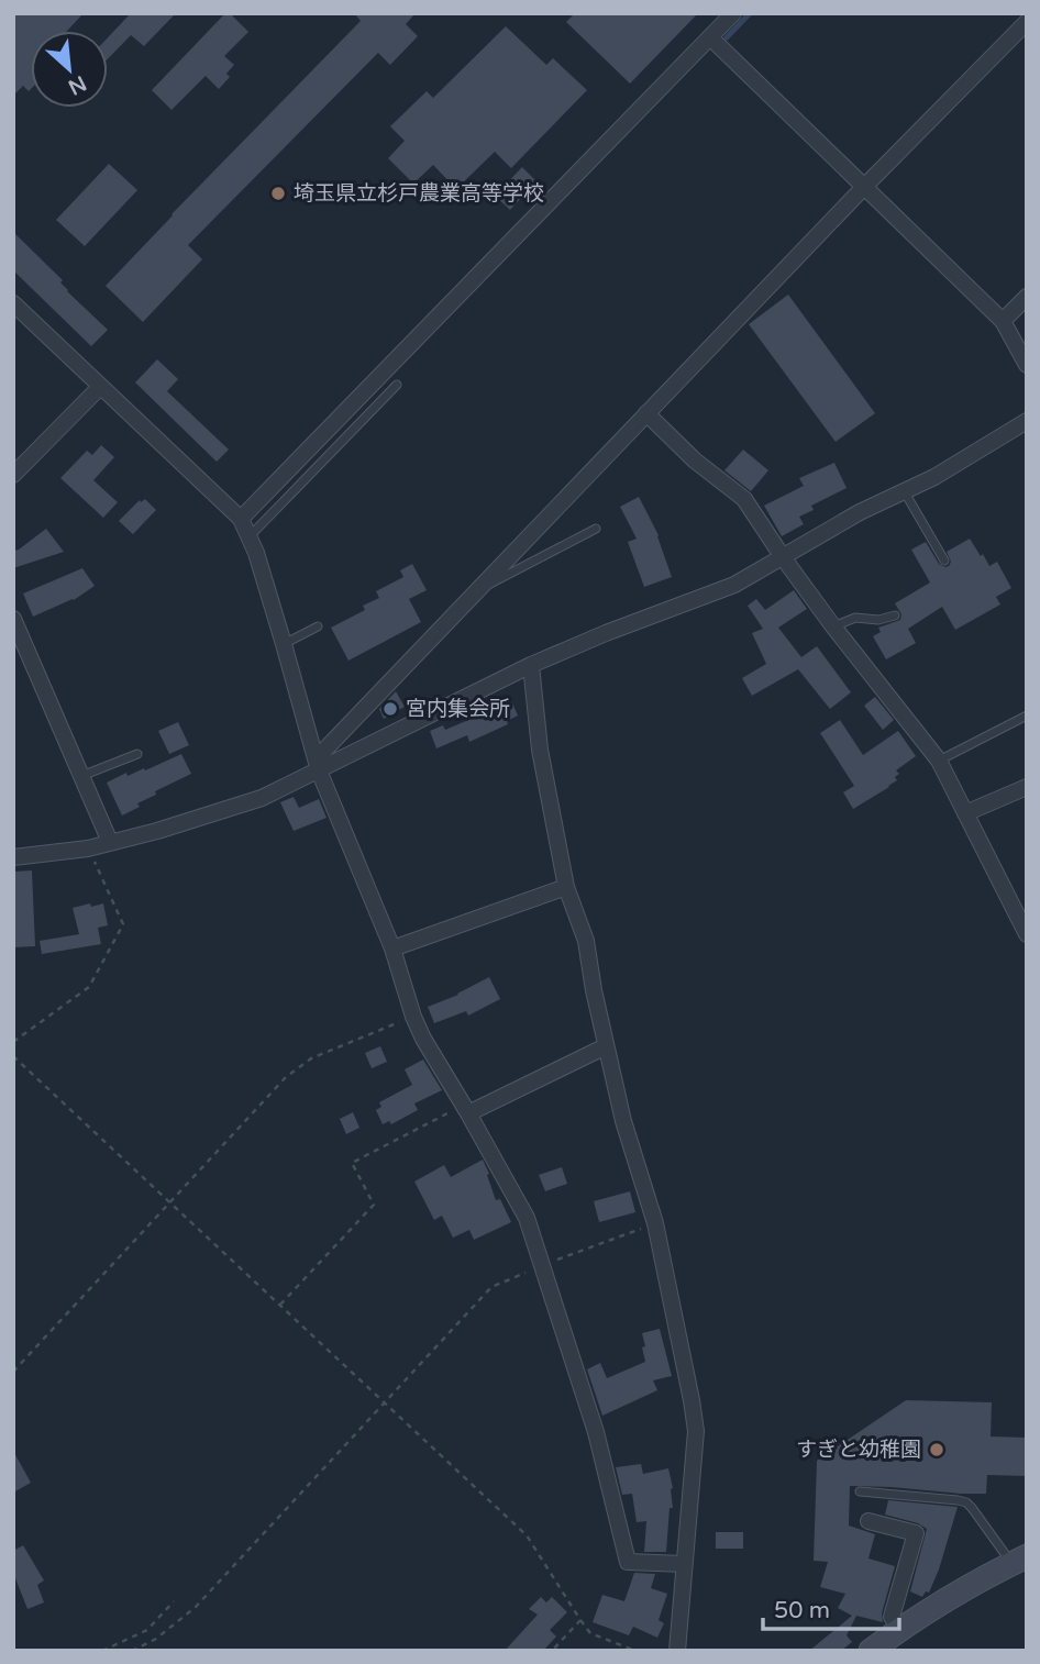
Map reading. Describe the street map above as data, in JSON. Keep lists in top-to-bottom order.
{
  "places": ["埼玉県立杉戸農業高等学校", "宮内集会所", "すぎと幼稚園"],
  "scale_bar": "50 m",
  "north": "bottom right"
}
